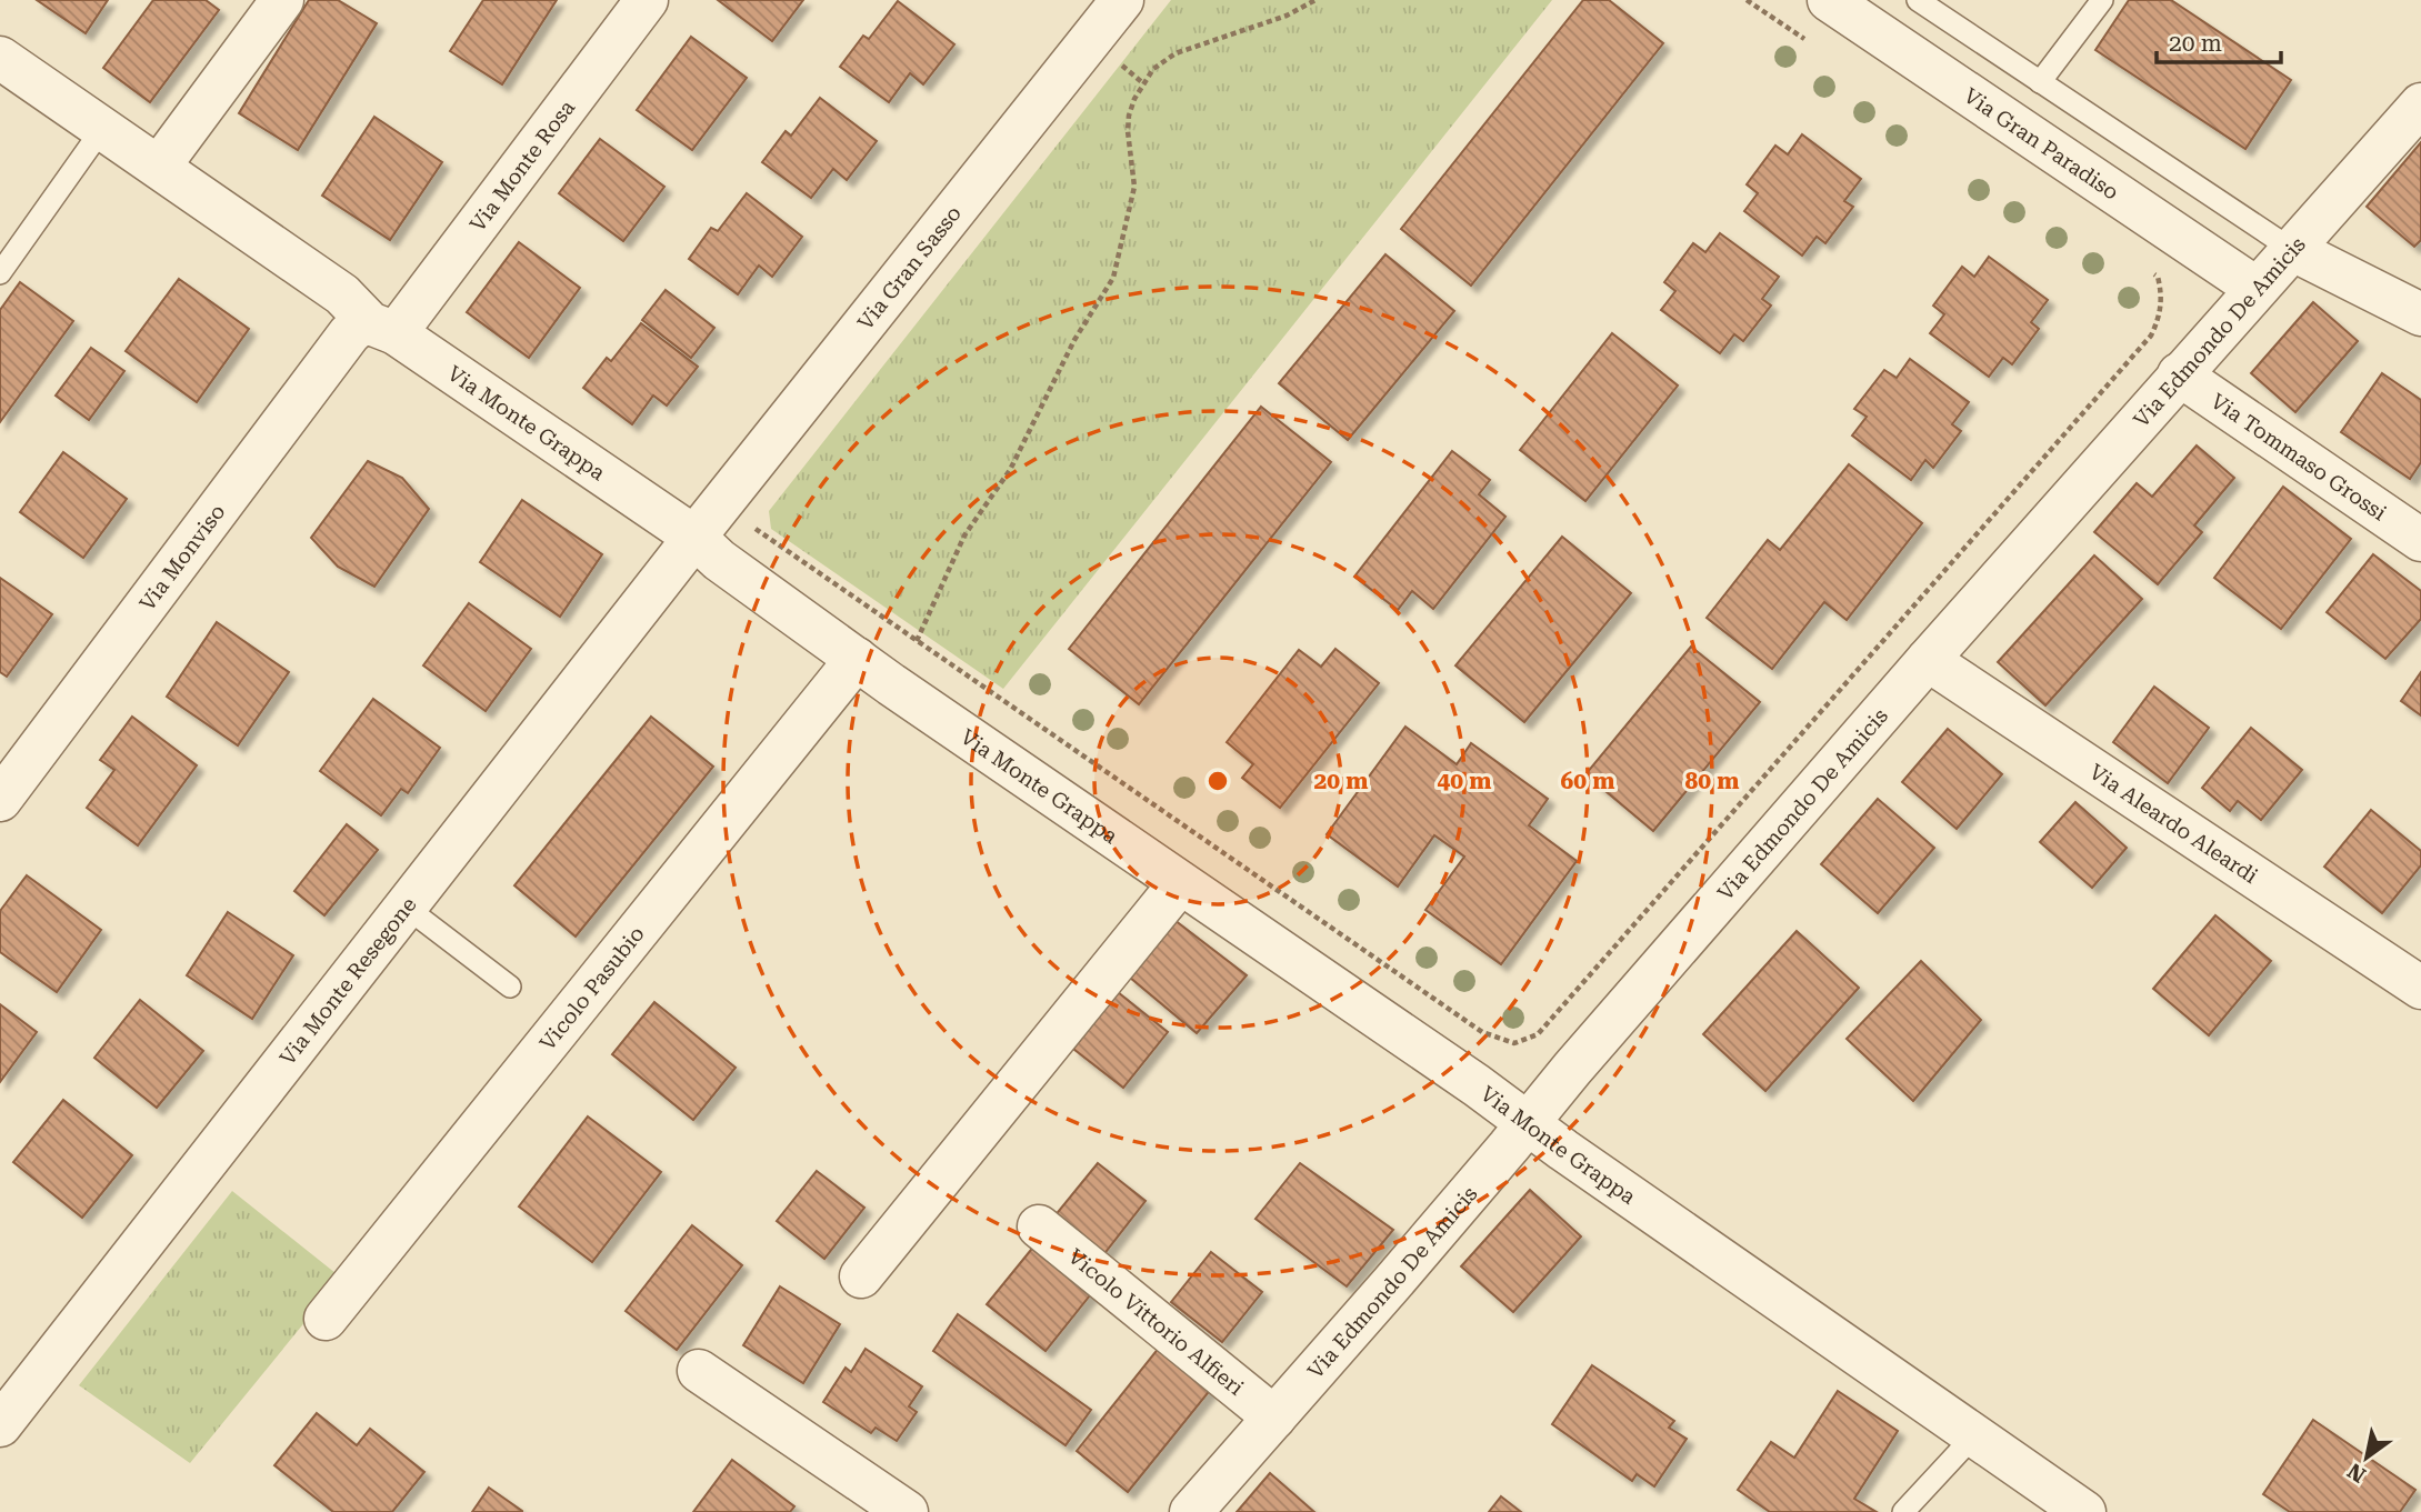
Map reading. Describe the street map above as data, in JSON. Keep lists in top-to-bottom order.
{
  "streets": {
    "street": [
      "Via Gran Paradiso",
      "Via Monte Rosa",
      "Via Gran Sasso",
      "Via Edmondo De Amicis",
      "Via Monte Grappa",
      "Via Tommaso Grossi",
      "Via Monviso",
      "Via Aleardo Aleardi",
      "Via Monte Resegone",
      "Vicolo Pasubio",
      "Vicolo Vittorio Alfieri"
    ]
  },
  "crossings": [
    ["Via Gran Paradiso", "Via Edmondo De Amicis"],
    ["Via Monte Rosa", "Via Monte Grappa"],
    ["Via Monte Rosa", "Via Monviso"],
    ["Via Gran Sasso", "Via Monte Grappa"],
    ["Via Gran Sasso", "Via Monte Resegone"],
    ["Via Edmondo De Amicis", "Via Monte Grappa"],
    ["Via Edmondo De Amicis", "Via Tommaso Grossi"],
    ["Via Edmondo De Amicis", "Via Aleardo Aleardi"],
    ["Via Edmondo De Amicis", "Vicolo Vittorio Alfieri"],
    ["Via Monte Grappa", "Via Monviso"],
    ["Via Monte Grappa", "Via Monte Resegone"],
    ["Via Monte Grappa", "Vicolo Pasubio"]
  ],
  "scale_bar": "20 m",
  "north": "bottom left",
  "rings": [
    "20 m",
    "40 m",
    "60 m",
    "80 m"
  ]
}
